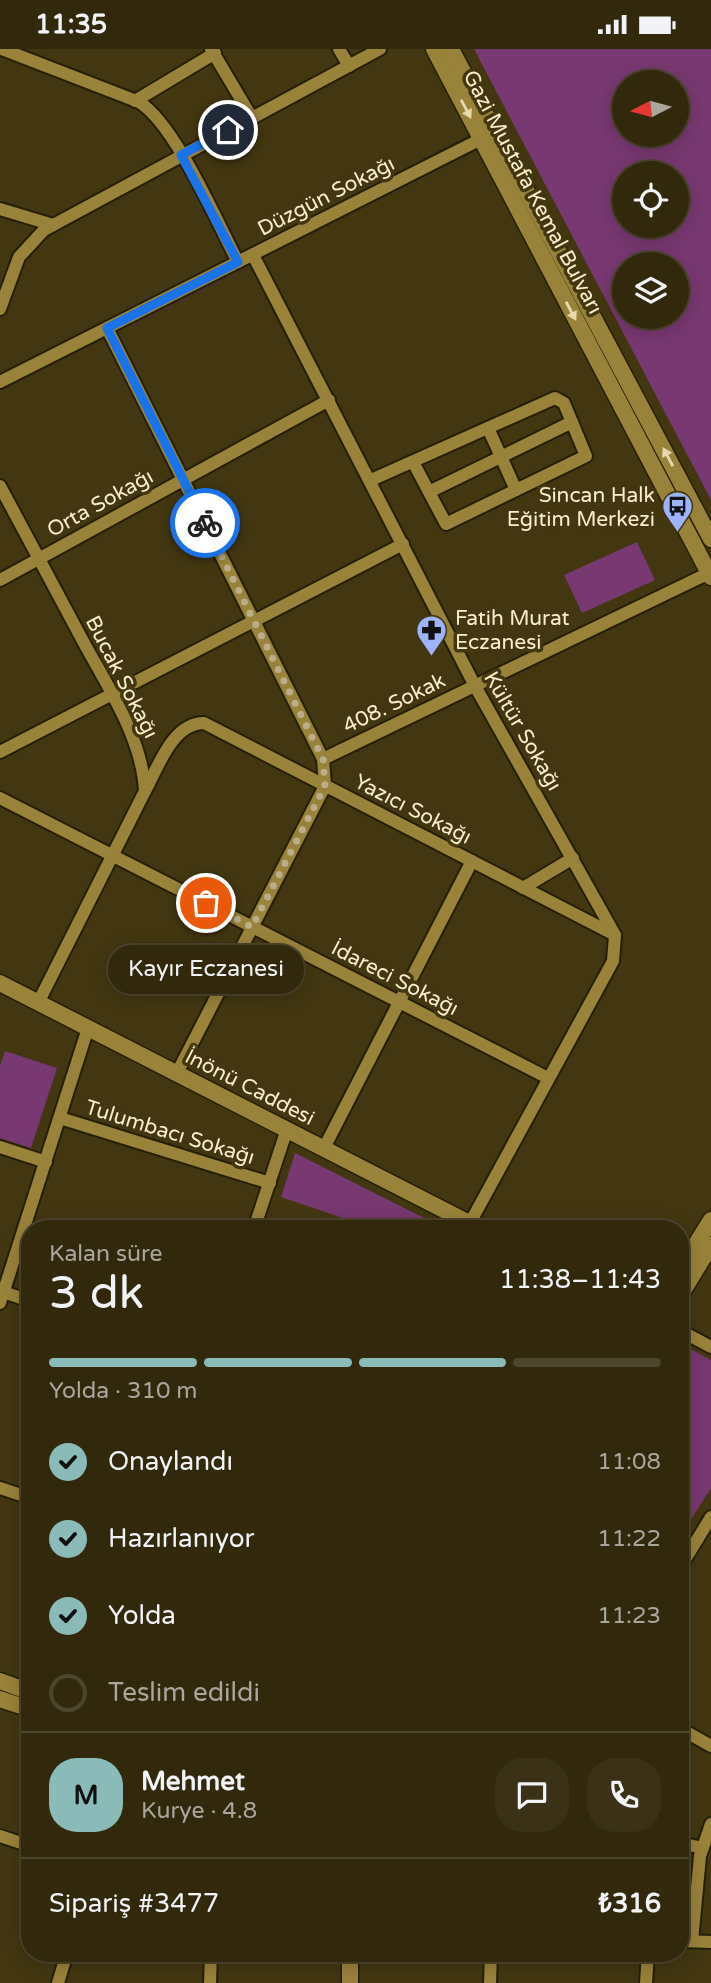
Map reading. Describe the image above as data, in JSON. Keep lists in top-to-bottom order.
{
  "streets": {
    "main road": ["Gazi Mustafa Kemal Bulvarı", "İnönü Caddesi"],
    "street": [
      "Düzgün Sokağı",
      "Orta Sokağı",
      "Bucak Sokağı",
      "408. Sokak",
      "Kültür Sokağı",
      "Yazıcı Sokağı",
      "İdareci Sokağı",
      "Tulumbacı Sokağı"
    ]
  },
  "crossings": [
    ["Gazi Mustafa Kemal Bulvarı", "Düzgün Sokağı"],
    ["Gazi Mustafa Kemal Bulvarı", "408. Sokak"],
    ["Düzgün Sokağı", "Kültür Sokağı"],
    ["Orta Sokağı", "Bucak Sokağı"],
    ["Orta Sokağı", "Kültür Sokağı"],
    ["Bucak Sokağı", "Yazıcı Sokağı"],
    ["408. Sokak", "Kültür Sokağı"],
    ["Kültür Sokağı", "Yazıcı Sokağı"]
  ],
  "places": {
    "bus stop": ["Sincan Halk Eğitim Merkezi"],
    "pharmacy": ["Fatih Murat Eczanesi"],
    "other": ["Kayır Eczanesi"]
  },
  "north": "left",
  "page": {
    "status": "11:35",
    "bubble": "Kayır Eczanesi",
    "heading": ["3 dk", "Kalan süre", "11:38–11:43"],
    "panel": [
      "Mehmet",
      "Kurye · 4.8",
      "Sipariş #3477",
      "₺316"
    ],
    "bar": "Yolda · 310 m",
    "list": [
      ["Onaylandı", "11:08"],
      ["Hazırlanıyor", "11:22"],
      ["Yolda", "11:23"],
      "Teslim edildi"
    ],
    "round": "M"
  }
}
